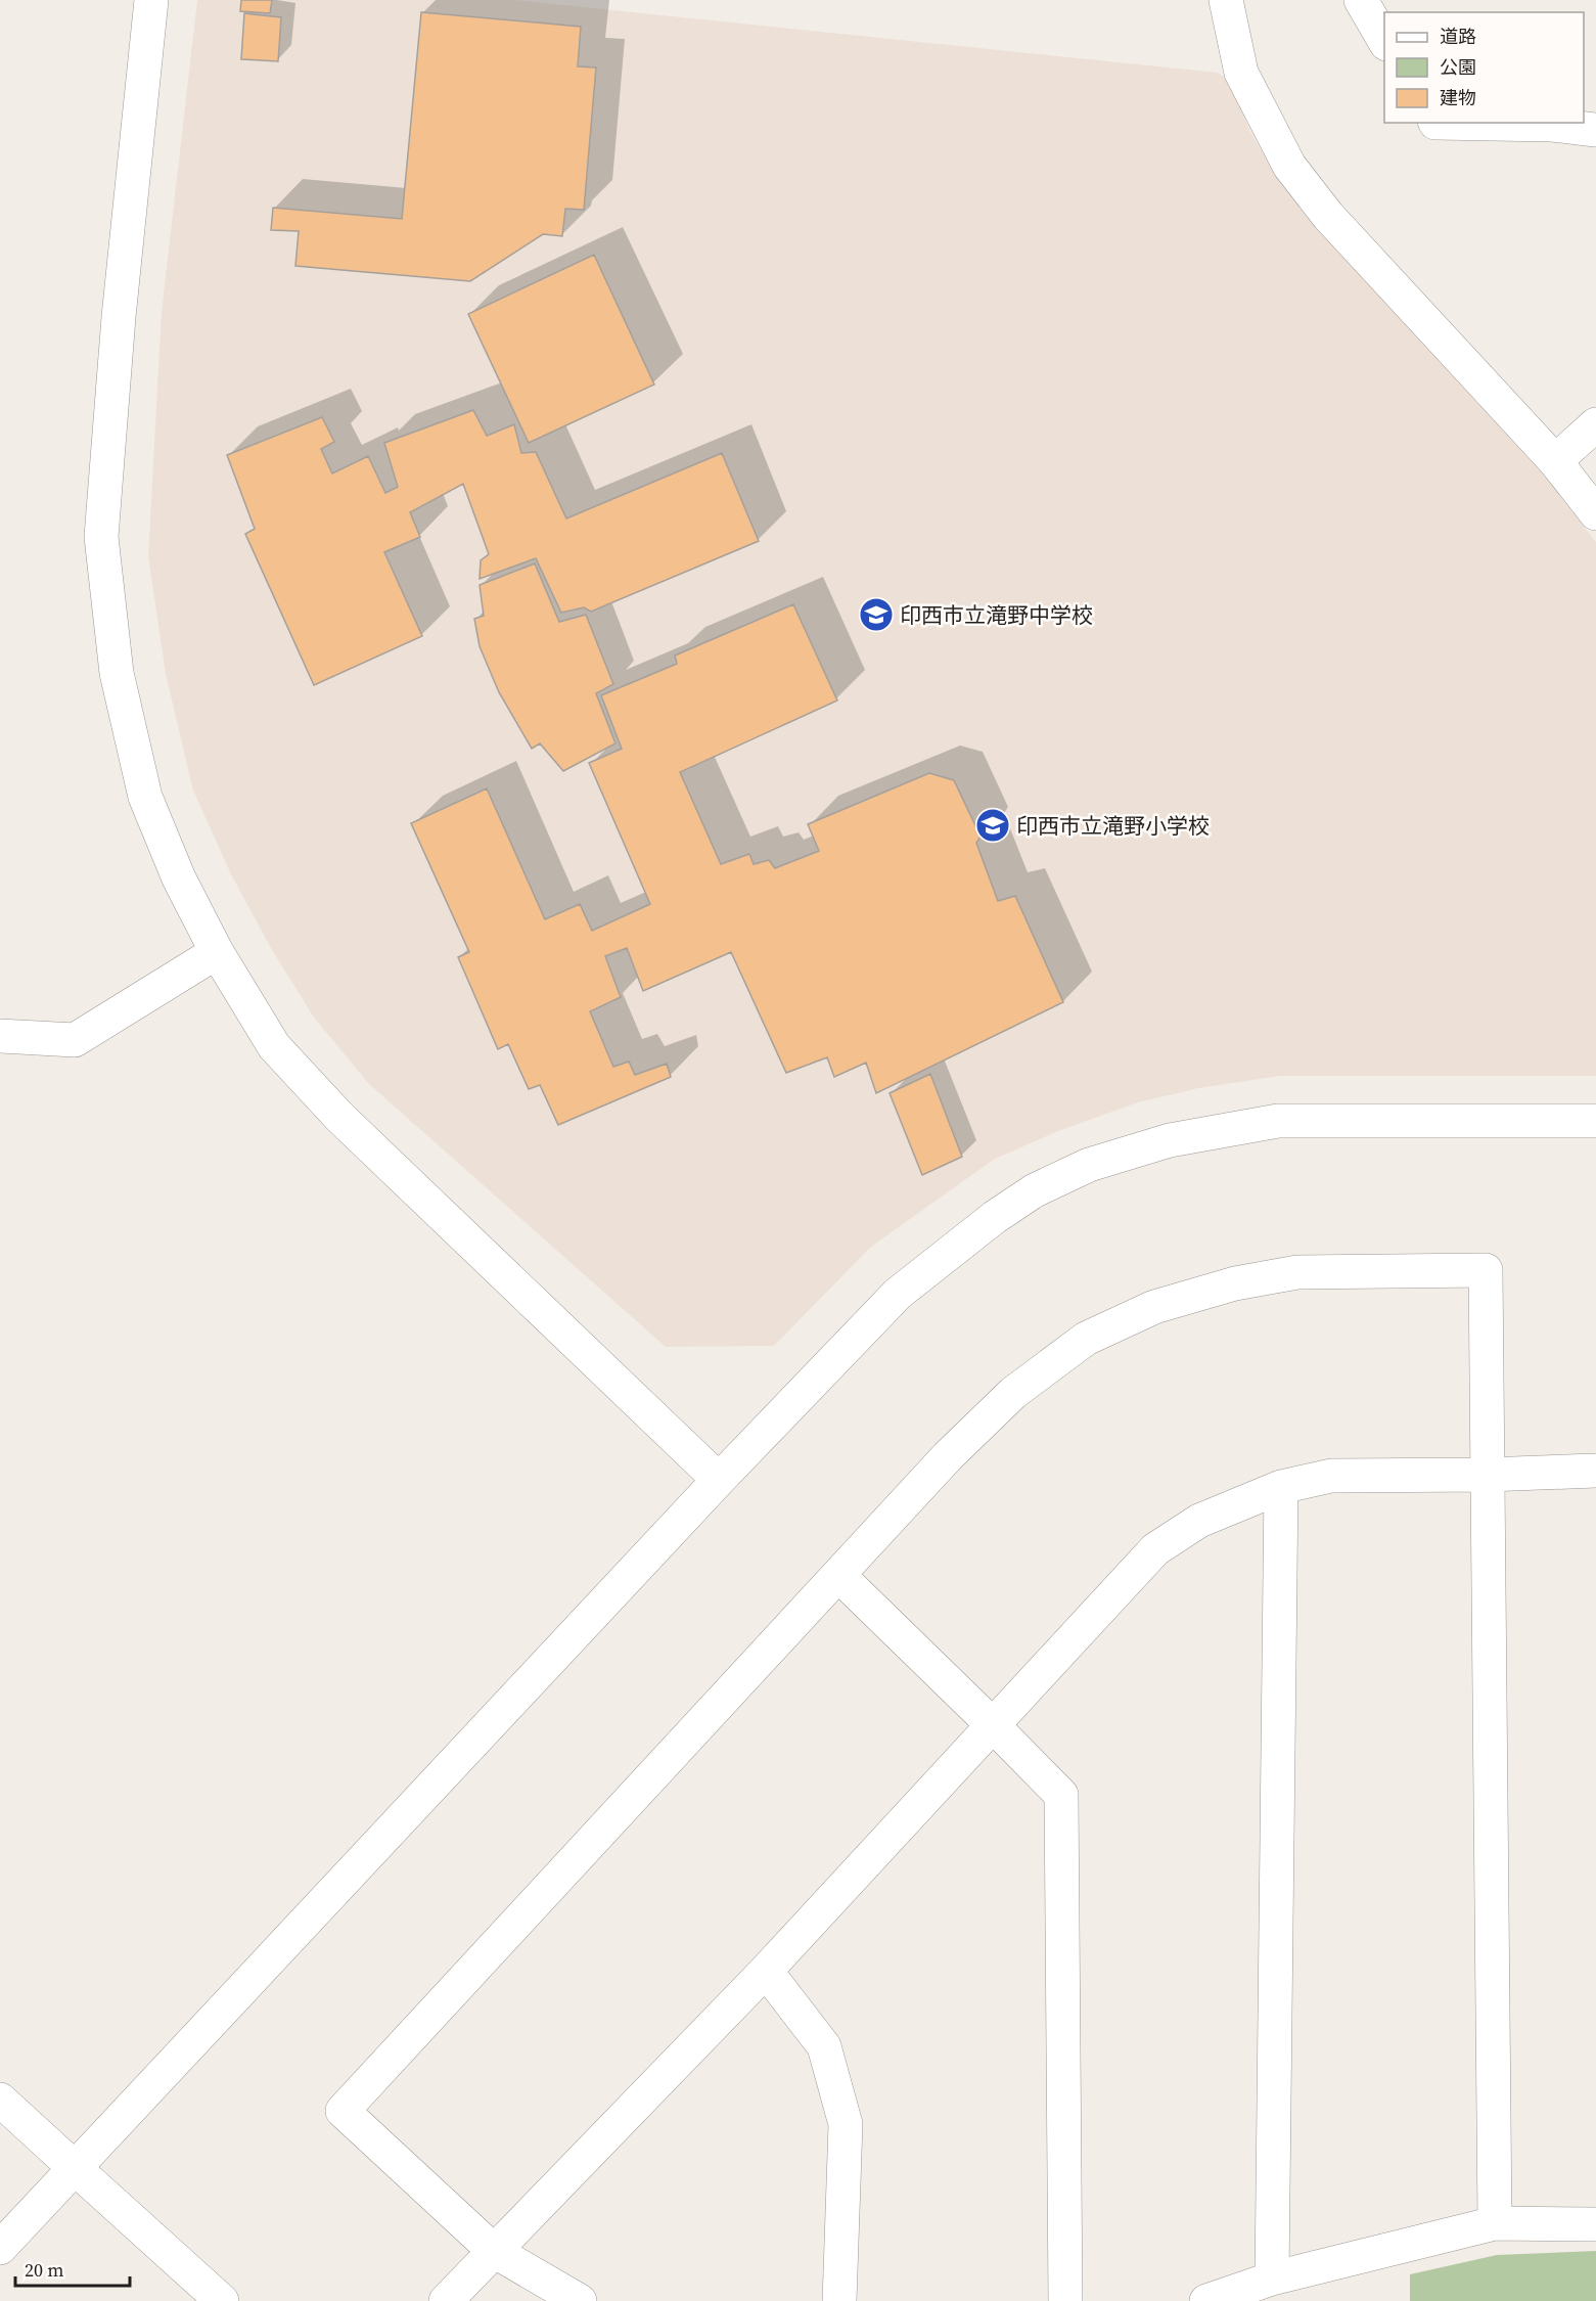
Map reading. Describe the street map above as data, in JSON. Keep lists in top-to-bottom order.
{
  "places": {
    "school or university": ["印西市立滝野中学校", "印西市立滝野小学校"]
  },
  "legend": ["道路", "公園", "建物"],
  "scale_bar": "20 m"
}
